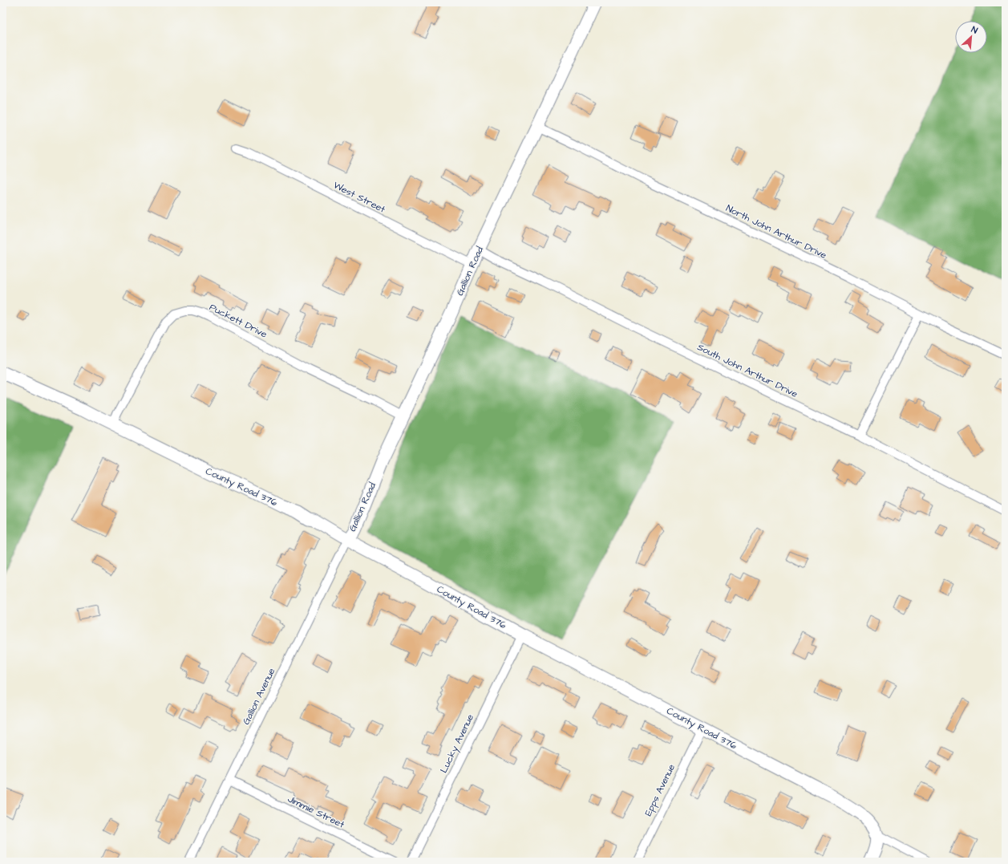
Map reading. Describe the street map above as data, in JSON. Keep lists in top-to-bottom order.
{
  "streets": {
    "street": [
      "West Street",
      "North John Arthur Drive",
      "Gallion Road",
      "Puckett Drive",
      "South John Arthur Drive",
      "County Road 376",
      "Gallion Avenue",
      "Lucky Avenue",
      "Epps Avenue",
      "Jimmie Street"
    ]
  },
  "crossings": [
    ["West Street", "Gallion Road"],
    ["North John Arthur Drive", "Gallion Road"],
    ["Gallion Road", "Puckett Drive"],
    ["Gallion Road", "South John Arthur Drive"],
    ["Gallion Road", "County Road 376"],
    ["Gallion Road", "Gallion Avenue"],
    ["Puckett Drive", "County Road 376"],
    ["County Road 376", "Gallion Avenue"],
    ["County Road 376", "Lucky Avenue"],
    ["County Road 376", "Epps Avenue"],
    ["Gallion Avenue", "Jimmie Street"]
  ],
  "north": "top right"
}
